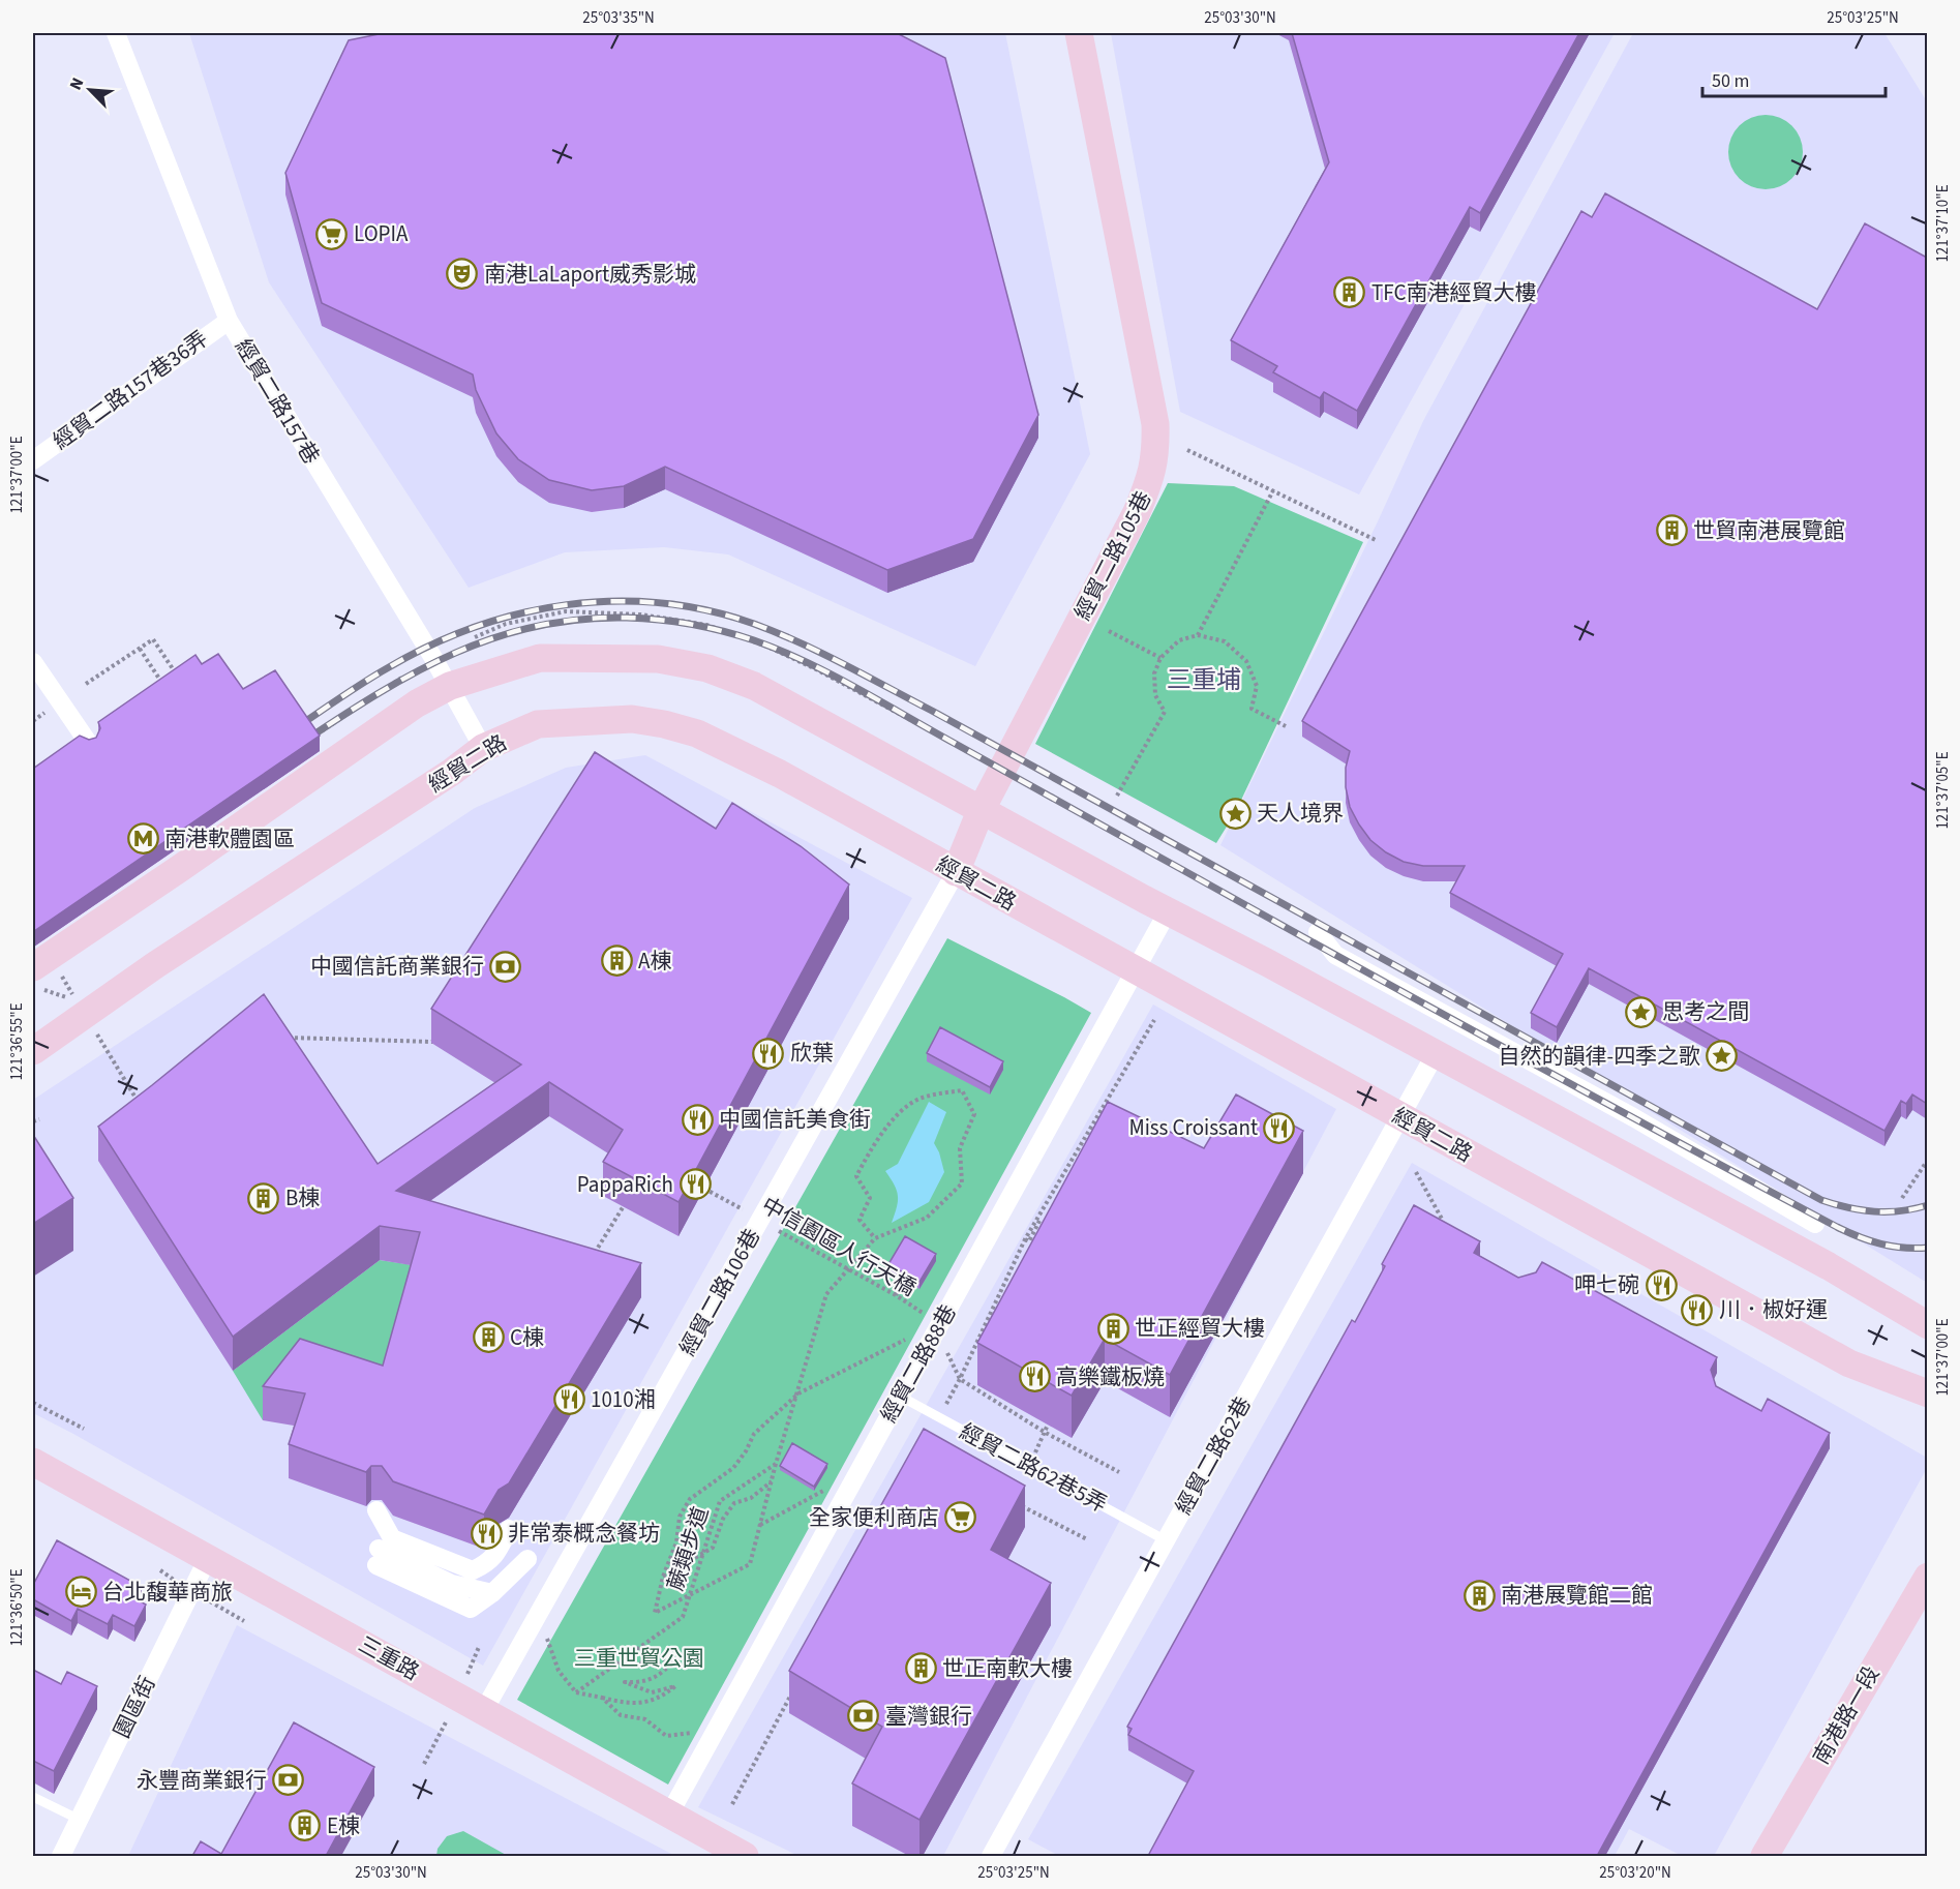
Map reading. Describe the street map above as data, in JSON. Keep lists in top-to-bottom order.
{
  "streets": {
    "main road": [
      "經貿二路105巷",
      "經貿二路",
      "三重路",
      "南港路一段"
    ],
    "street": [
      "經貿二路157巷36弄",
      "經貿二路157巷",
      "經貿二路106巷",
      "經貿二路88巷",
      "經貿二路62巷",
      "園區街"
    ],
    "lane": ["經貿二路62巷5弄"],
    "path": ["中信園區人行天橋", "蕨類步道"]
  },
  "crossings": [
    ["經貿二路157巷36弄", "經貿二路157巷"],
    ["經貿二路157巷", "經貿二路"],
    ["經貿二路105巷", "經貿二路"],
    ["經貿二路105巷", "經貿二路106巷"],
    ["經貿二路", "經貿二路106巷"],
    ["經貿二路", "經貿二路88巷"],
    ["經貿二路", "經貿二路62巷"],
    ["經貿二路106巷", "三重路"],
    ["經貿二路88巷", "經貿二路62巷5弄"],
    ["經貿二路88巷", "三重路"],
    ["經貿二路62巷", "經貿二路62巷5弄"],
    ["三重路", "園區街"]
  ],
  "districts": ["三重埔"],
  "parks": ["三重世貿公園"],
  "places": {
    "supermarket": ["LOPIA", "全家便利商店"],
    "theatre": ["南港LaLaport威秀影城"],
    "building": [
      "TFC南港經貿大樓",
      "世貿南港展覽館",
      "A棟",
      "B棟",
      "世正經貿大樓",
      "C棟",
      "南港展覽館二館",
      "世正南軟大樓",
      "E棟"
    ],
    "place": ["天人境界", "思考之間", "自然的韻律-四季之歌"],
    "metro station": ["南港軟體園區"],
    "bank": ["中國信託商業銀行", "臺灣銀行", "永豐商業銀行"],
    "restaurant": [
      "欣葉",
      "中國信託美食街",
      "Miss Croissant",
      "PappaRich",
      "呷七碗",
      "川．椒好運",
      "高樂鐵板燒",
      "1010湘",
      "非常泰概念餐坊"
    ],
    "hotel": ["台北馥華商旅"]
  },
  "scale_bar": "50 m",
  "north": "top left",
  "coordinates": [
    "25°03'35\"N",
    "25°03'30\"N",
    "25°03'25\"N",
    "121°37'10\"E",
    "121°37'00\"E",
    "121°37'05\"E",
    "121°36'55\"E",
    "121°36'50\"E",
    "25°03'20\"N"
  ]
}
